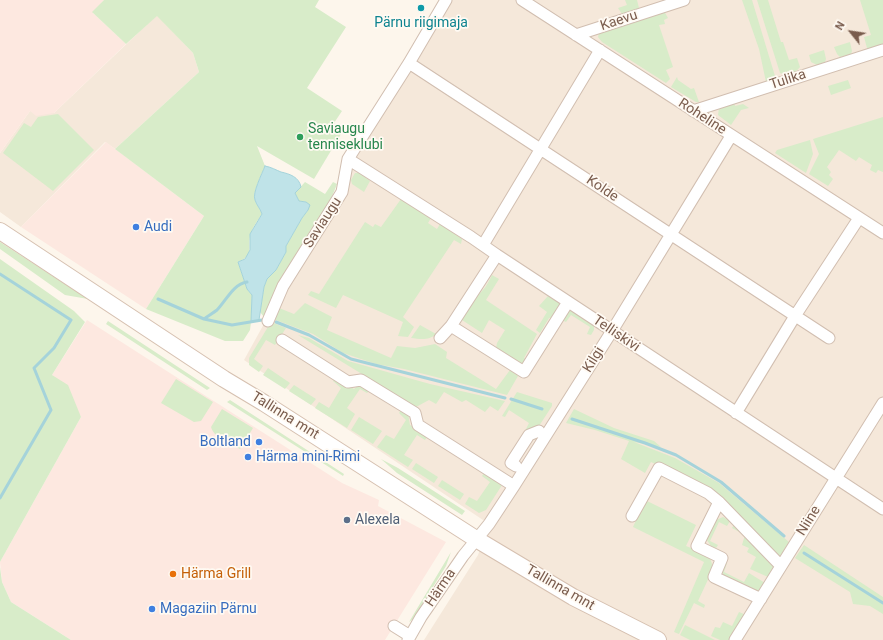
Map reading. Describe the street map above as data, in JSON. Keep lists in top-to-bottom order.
{
  "streets": {
    "main road": ["Tallinna mnt"],
    "street": [
      "Kaevu",
      "Tulika",
      "Roheline",
      "Kolde",
      "Saviaugu",
      "Telliskivi",
      "Kilgi",
      "Niine",
      "Härma"
    ]
  },
  "crossings": [
    ["Kaevu", "Roheline"],
    ["Tulika", "Roheline"],
    ["Roheline", "Kilgi"],
    ["Kolde", "Saviaugu"],
    ["Kolde", "Kilgi"],
    ["Saviaugu", "Telliskivi"],
    ["Telliskivi", "Kilgi"],
    ["Telliskivi", "Niine"],
    ["Kilgi", "Tallinna mnt"],
    ["Kilgi", "Härma"],
    ["Tallinna mnt", "Härma"]
  ],
  "places": [
    "Pärnu riigimaja",
    "Saviaugu tenniseklubi",
    "Audi",
    "Boltland",
    "Härma mini-Rimi",
    "Alexela",
    "Härma Grill",
    "Magaziin Pärnu"
  ],
  "north": "top left"
}
